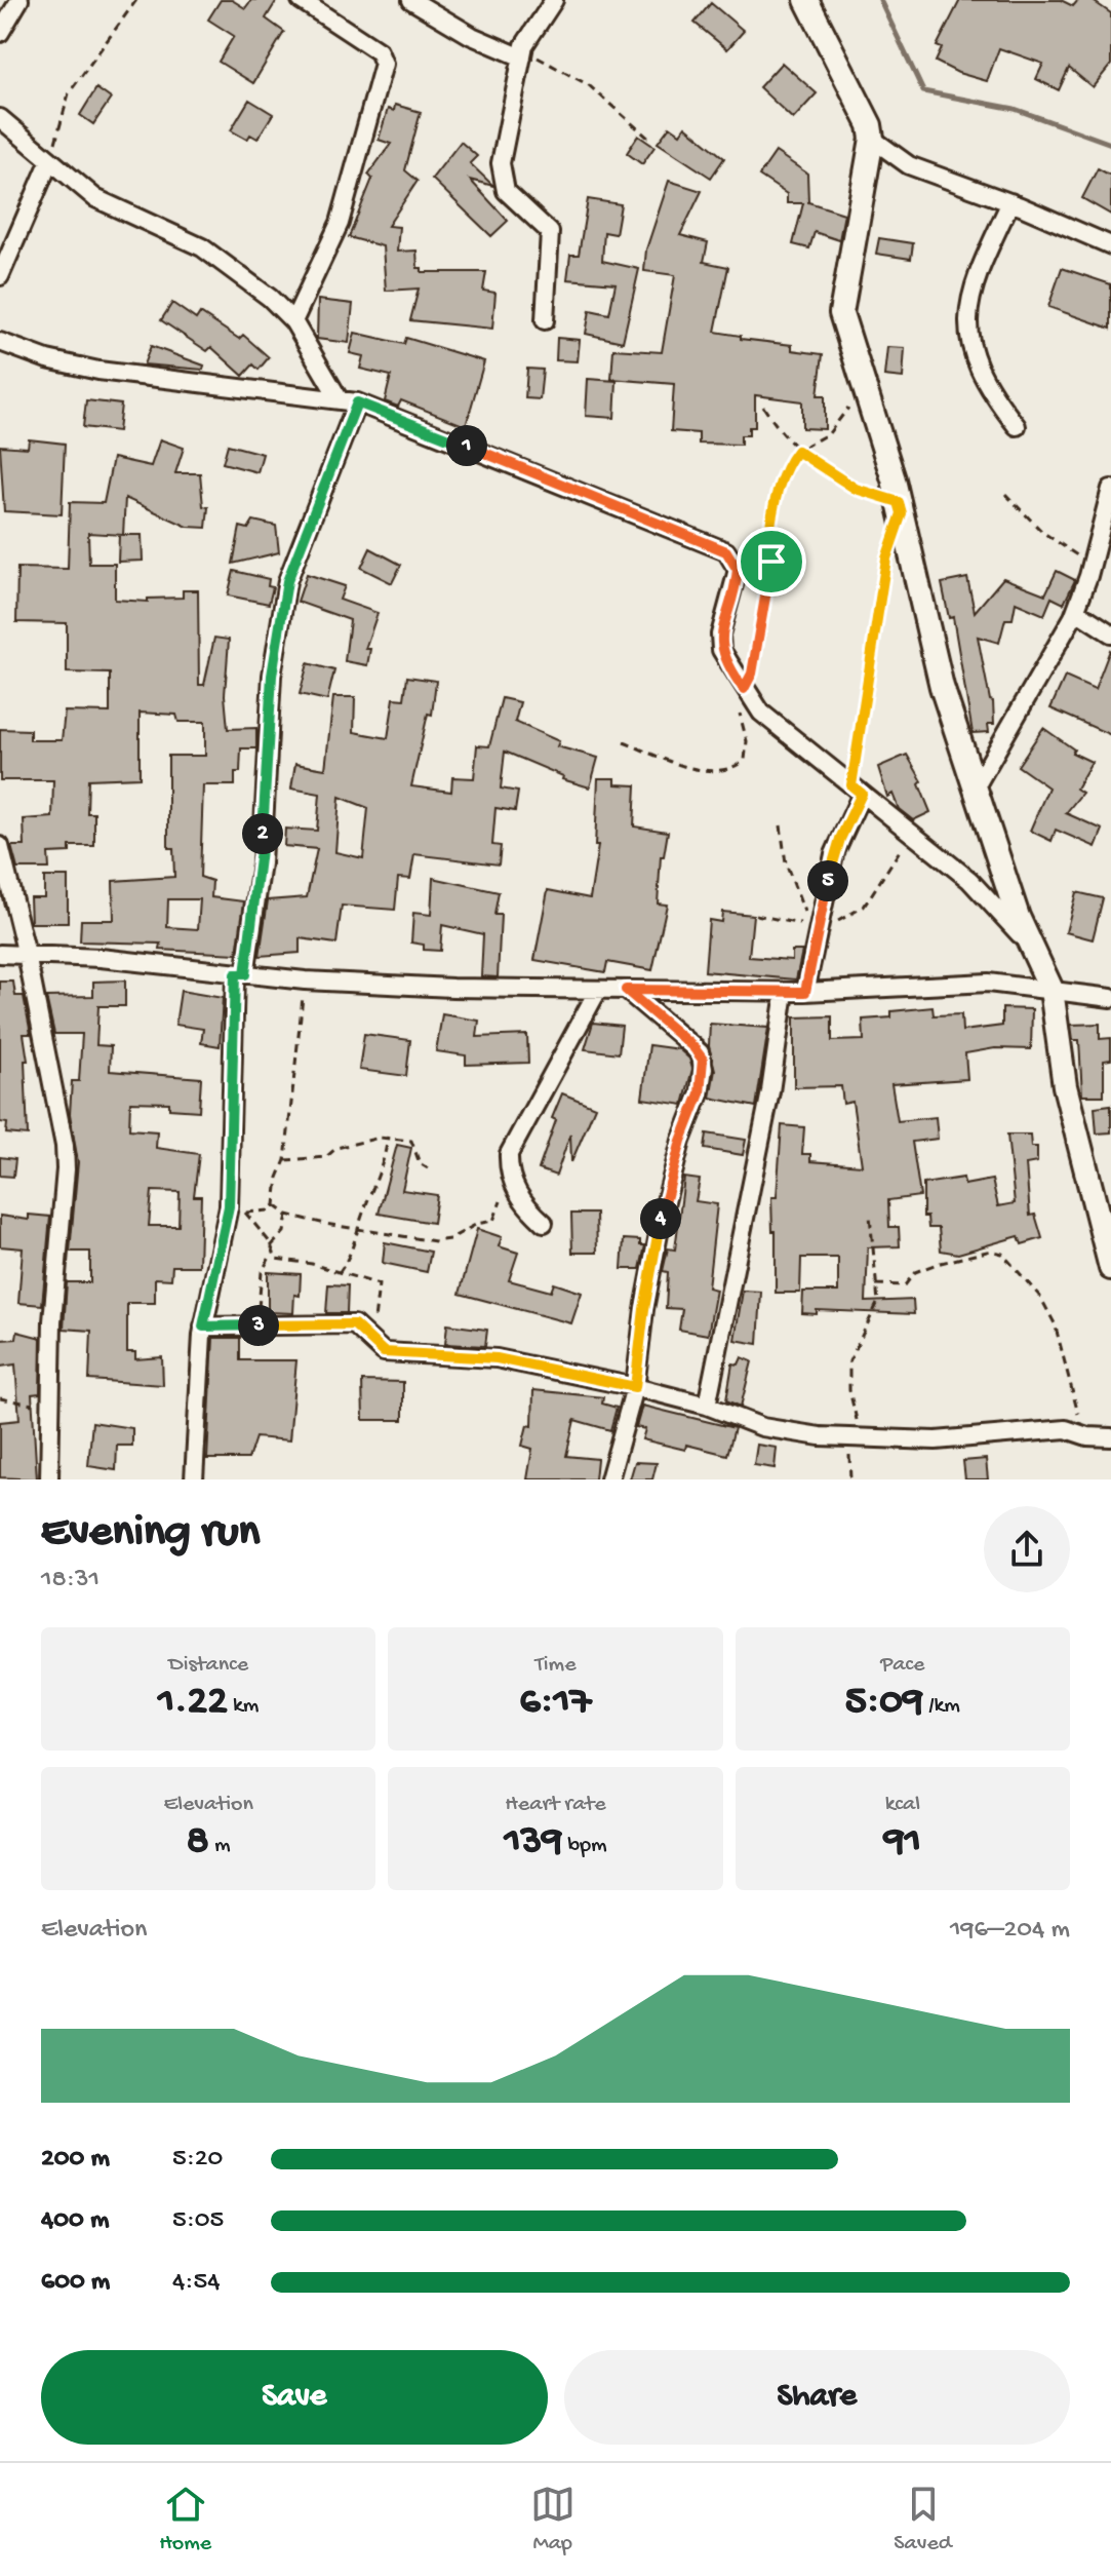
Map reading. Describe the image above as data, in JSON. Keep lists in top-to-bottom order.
{
  "page": {
    "pins": [
      "1",
      "2",
      "5",
      "4",
      "3"
    ],
    "heading": ["Evening run", "18:31"],
    "stats": [
      ["Distance", "1.22 km"],
      ["Time", "6:17"],
      ["Pace", "5:09 /km"],
      ["Elevation", "8 m"],
      ["Heart rate", "139 bpm"],
      ["kcal", "91"]
    ],
    "chart": ["Elevation", "196–204 m"],
    "list": [
      {
        "name": "200 m",
        "note": "5:20"
      },
      {
        "name": "400 m",
        "note": "5:05"
      },
      {
        "name": "600 m",
        "note": "4:54"
      }
    ],
    "buttons": ["Save", "Share"],
    "tabs": ["Home", "Map", "Saved"]
  }
}
